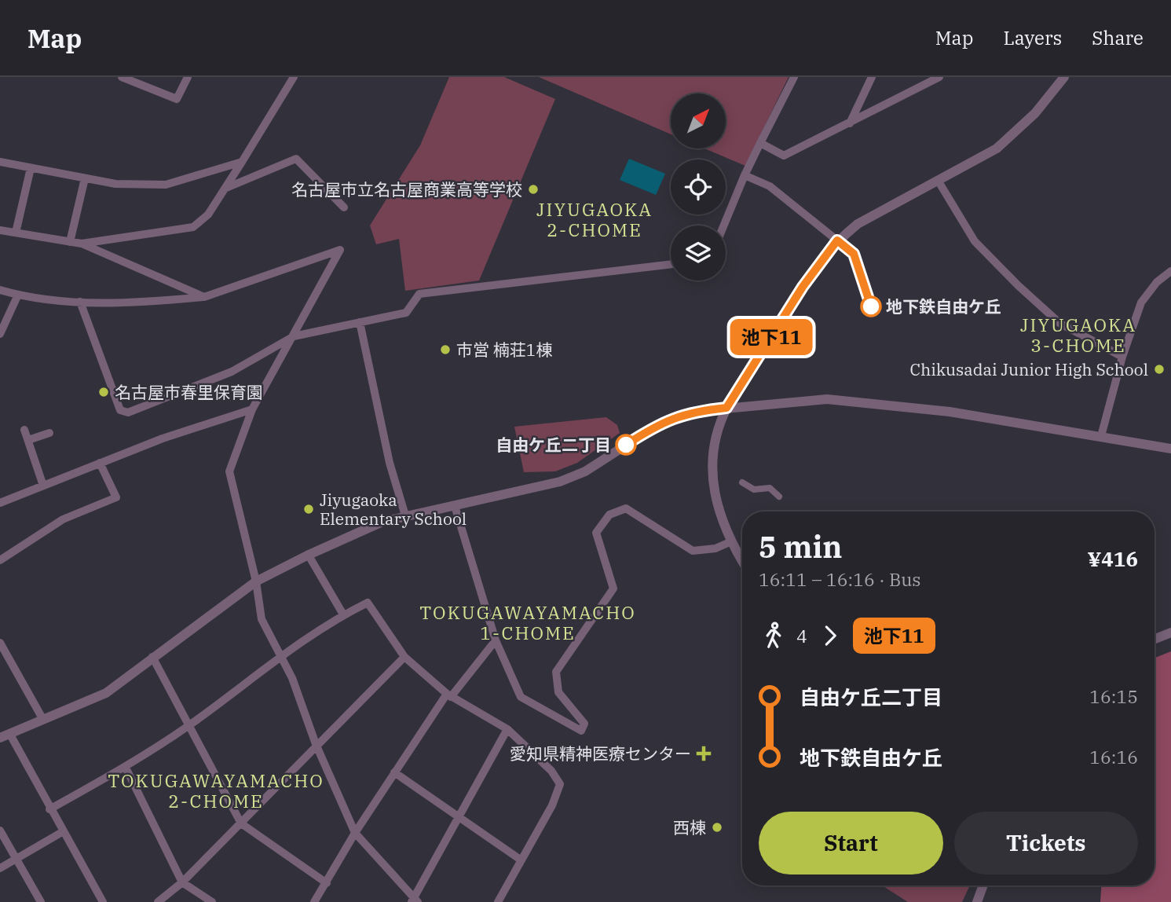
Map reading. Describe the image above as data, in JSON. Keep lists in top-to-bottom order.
{
  "districts": [
    "JIYUGAOKA 2-CHOME",
    "JIYUGAOKA 3-CHOME",
    "TOKUGAWAYAMACHO 1-CHOME",
    "TOKUGAWAYAMACHO 2-CHOME"
  ],
  "places": {
    "other": [
      "名古屋市立名古屋商業高等学校",
      "地下鉄自由ケ丘",
      "市営 楠荘1棟",
      "Chikusadai Junior High School",
      "名古屋市春里保育園",
      "自由ケ丘二丁目",
      "Jiyugaoka Elementary School",
      "西棟"
    ],
    "health": ["愛知県精神医療センター"]
  },
  "lines": ["bus line 池下11"],
  "north": "top right",
  "page": {
    "header": "Map",
    "nav": ["Map", "Layers", "Share"],
    "on_map": "池下11",
    "heading": ["5 min", "16:11 – 16:16 · Bus", "¥416"],
    "legs": ["4", "池下11"],
    "list": [
      {
        "name": "自由ケ丘二丁目",
        "value": "16:15"
      },
      {
        "name": "地下鉄自由ケ丘",
        "value": "16:16"
      }
    ],
    "buttons": ["Start", "Tickets"]
  }
}
